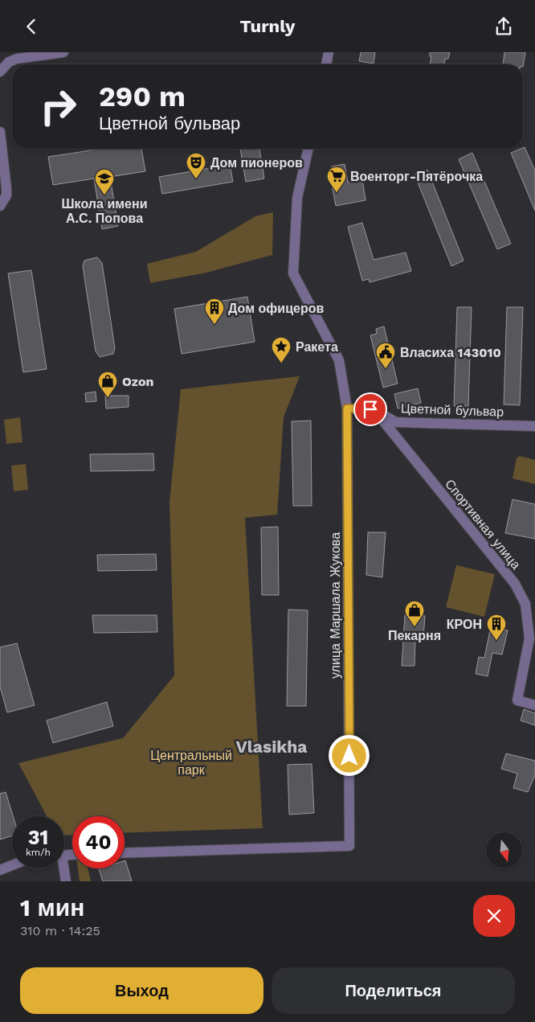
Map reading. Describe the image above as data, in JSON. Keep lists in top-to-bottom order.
{
  "streets": {
    "street": ["Цветной бульвар", "Спортивная улица", "улица Маршала Жукова"]
  },
  "crossings": [
    ["Цветной бульвар", "Спортивная улица"],
    ["Цветной бульвар", "улица Маршала Жукова"]
  ],
  "districts": ["Vlasikha"],
  "parks": ["Центральный парк"],
  "places": {
    "theatre": ["Дом пионеров"],
    "supermarket": ["Военторг-Пятёрочка"],
    "school or university": ["Школа имени А.С. Попова"],
    "building": ["Дом офицеров", "КРОН"],
    "place": ["Ракета"],
    "public building": ["Власиха 143010"],
    "shop": ["Ozon", "Пекарня"]
  },
  "north": "bottom",
  "page": {
    "header": "Turnly",
    "turn": ["290 m", "Цветной бульвар"],
    "speed": "31 km/h",
    "limit": "40",
    "heading": ["1 мин", "310 m · 14:25"],
    "buttons": ["Выход", "Поделиться"]
  }
}
